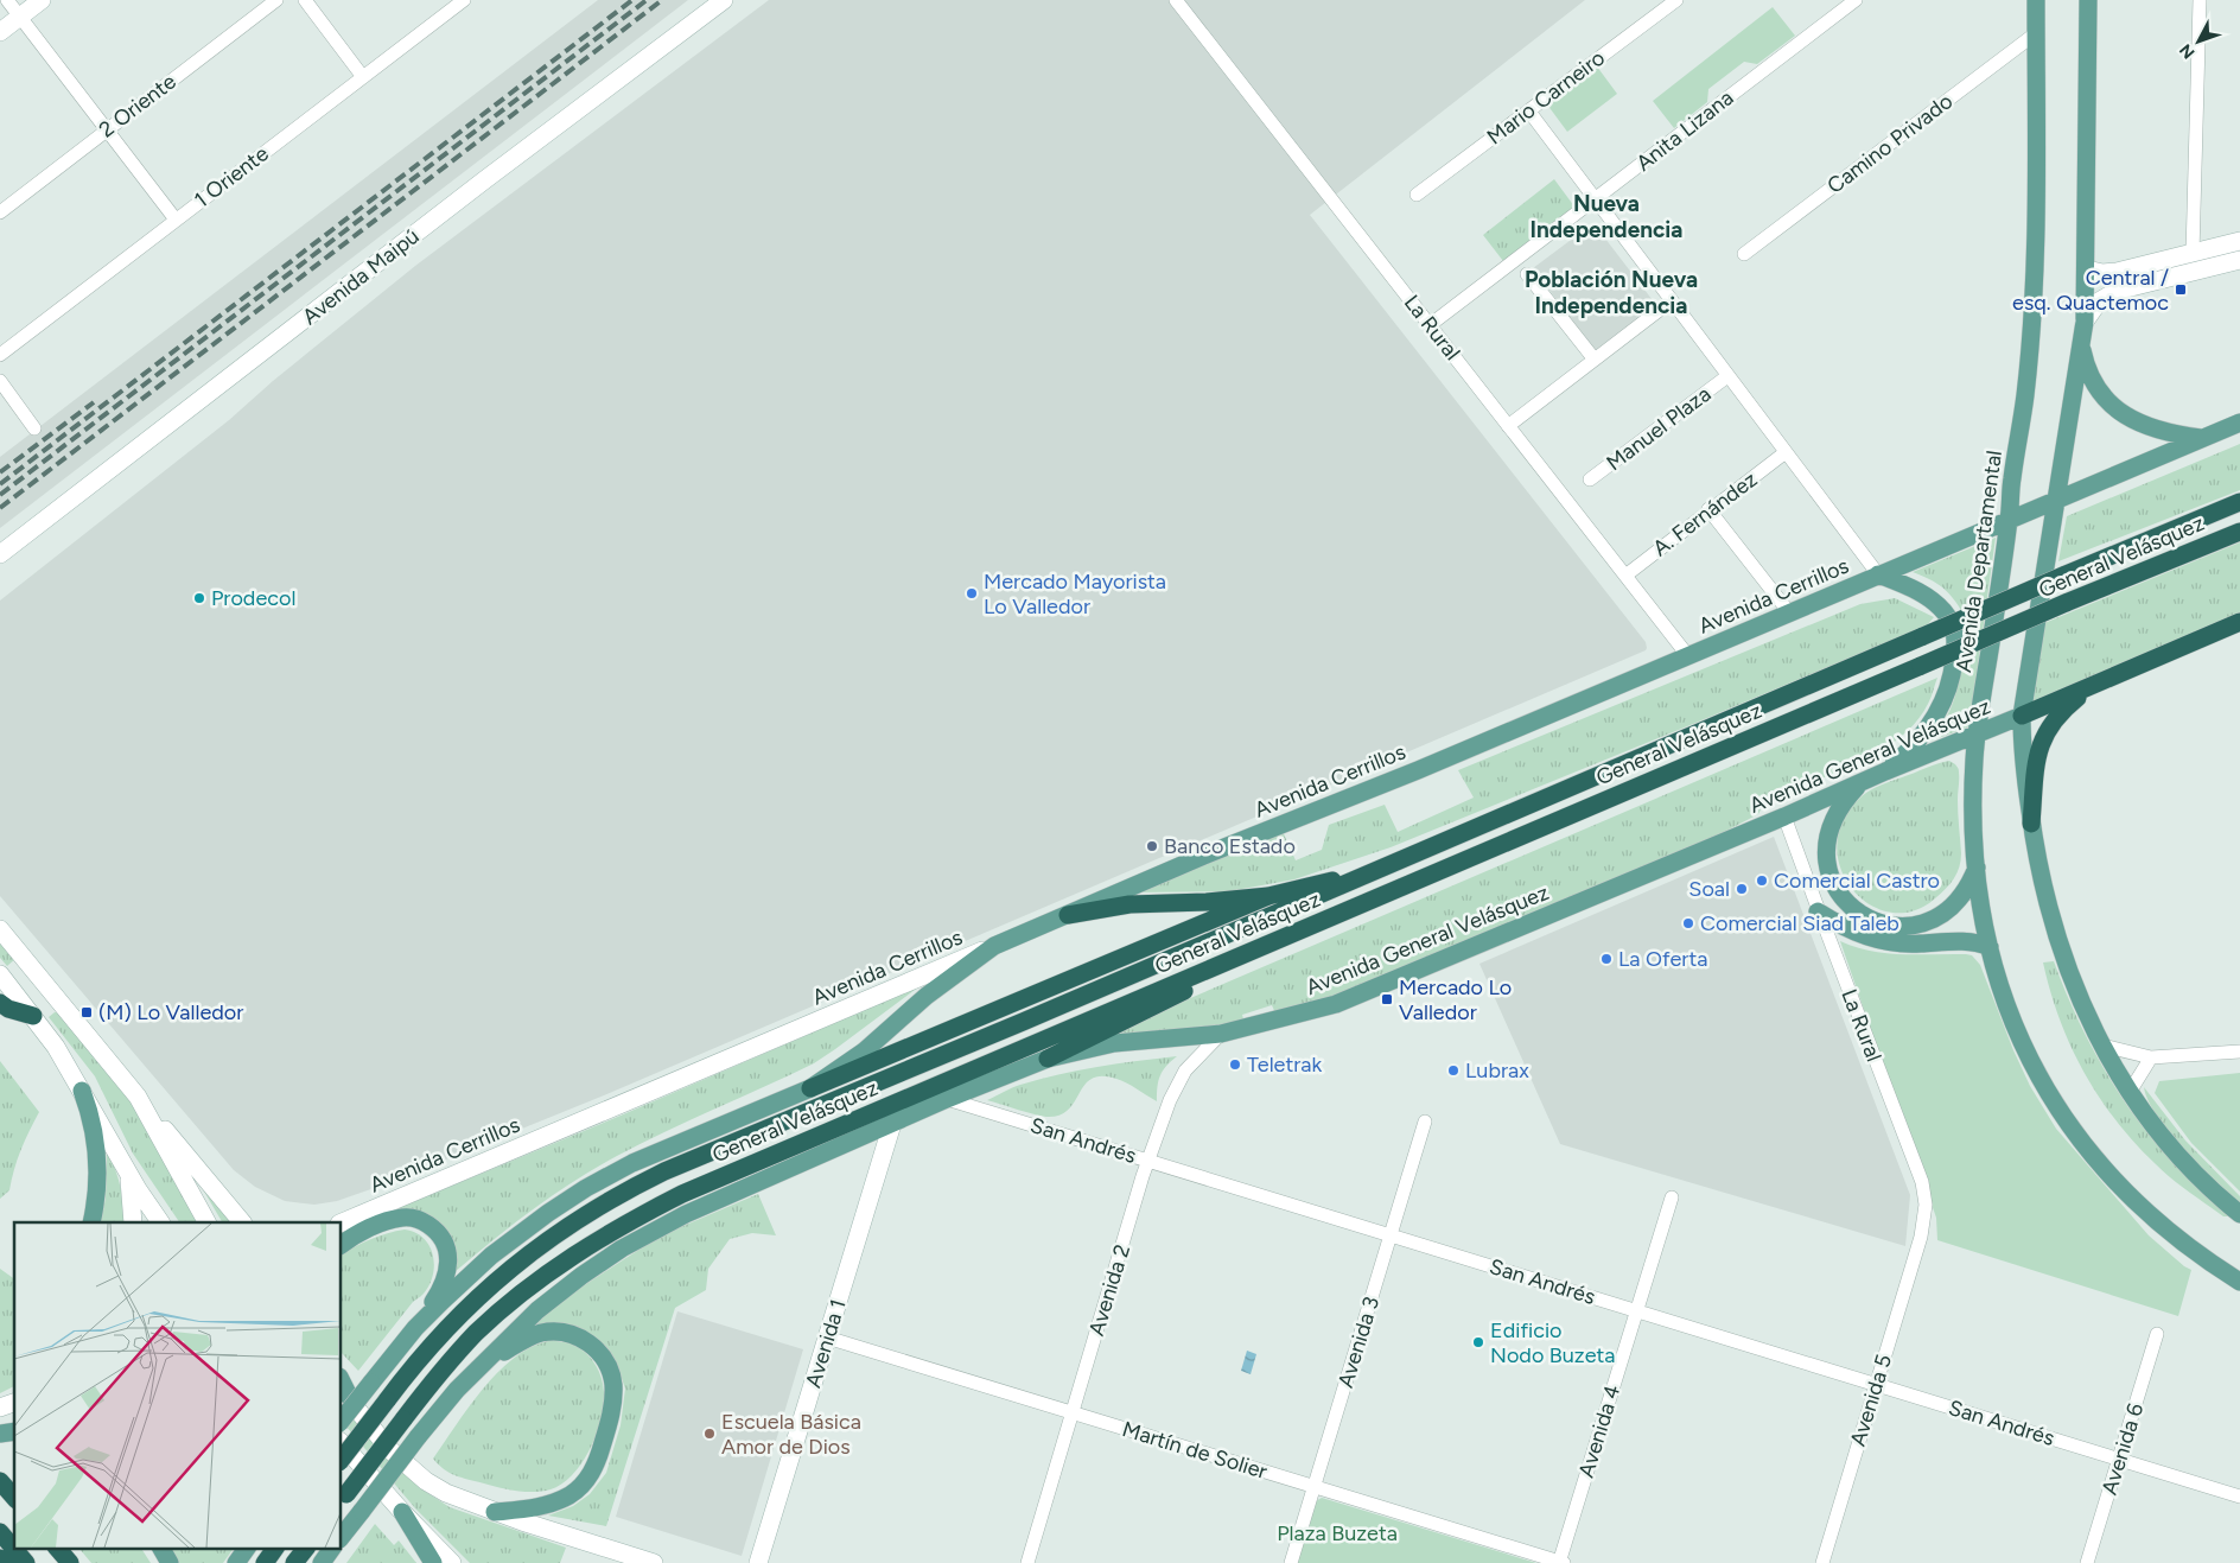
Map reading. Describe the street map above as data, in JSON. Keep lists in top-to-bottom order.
{
  "streets": {
    "highway": ["General Velásquez"],
    "main road": [
      "Avenida Maipú",
      "Avenida Departamental",
      "Avenida Cerrillos",
      "Avenida General Velásquez",
      "Avenida 1"
    ],
    "street": [
      "Mario Carneiro",
      "2 Oriente",
      "Anita Lizana",
      "Camino Privado",
      "1 Oriente",
      "La Rural",
      "Manuel Plaza",
      "A. Fernández",
      "San Andrés",
      "Avenida 2",
      "Avenida 3",
      "Avenida 5",
      "Avenida 4",
      "Avenida 6",
      "Martín de Solier"
    ]
  },
  "crossings": [
    ["Anita Lizana", "La Rural"],
    ["Camino Privado", "Avenida Departamental"],
    ["La Rural", "A. Fernández"],
    ["La Rural", "Avenida Cerrillos"],
    ["La Rural", "Avenida General Velásquez"],
    ["La Rural", "Avenida 5"],
    ["Avenida Departamental", "Avenida Cerrillos"],
    ["Avenida Departamental", "Avenida General Velásquez"],
    ["Avenida General Velásquez", "San Andrés"],
    ["Avenida General Velásquez", "Avenida 2"],
    ["Avenida General Velásquez", "Avenida 1"],
    ["San Andrés", "Avenida 2"],
    ["San Andrés", "Avenida 3"],
    ["San Andrés", "Avenida 5"],
    ["San Andrés", "Avenida 4"],
    ["San Andrés", "Avenida 6"],
    ["Avenida 2", "Martín de Solier"],
    ["Avenida 3", "Martín de Solier"],
    ["Avenida 1", "Martín de Solier"],
    ["Avenida 4", "Martín de Solier"]
  ],
  "districts": ["Nueva Independencia", "Población Nueva Independencia"],
  "parks": ["Plaza Buzeta"],
  "places": {
    "transit": ["Central / esq. Quactemoc", "Mercado Lo Valledor", "(M) Lo Valledor"],
    "other": [
      "Mercado Mayorista Lo Valledor",
      "Prodecol",
      "Banco Estado",
      "Comercial Castro",
      "Soal",
      "Comercial Siad Taleb",
      "La Oferta",
      "Teletrak",
      "Lubrax",
      "Edificio Nodo Buzeta",
      "Escuela Básica Amor de Dios"
    ]
  },
  "north": "bottom left"
}
